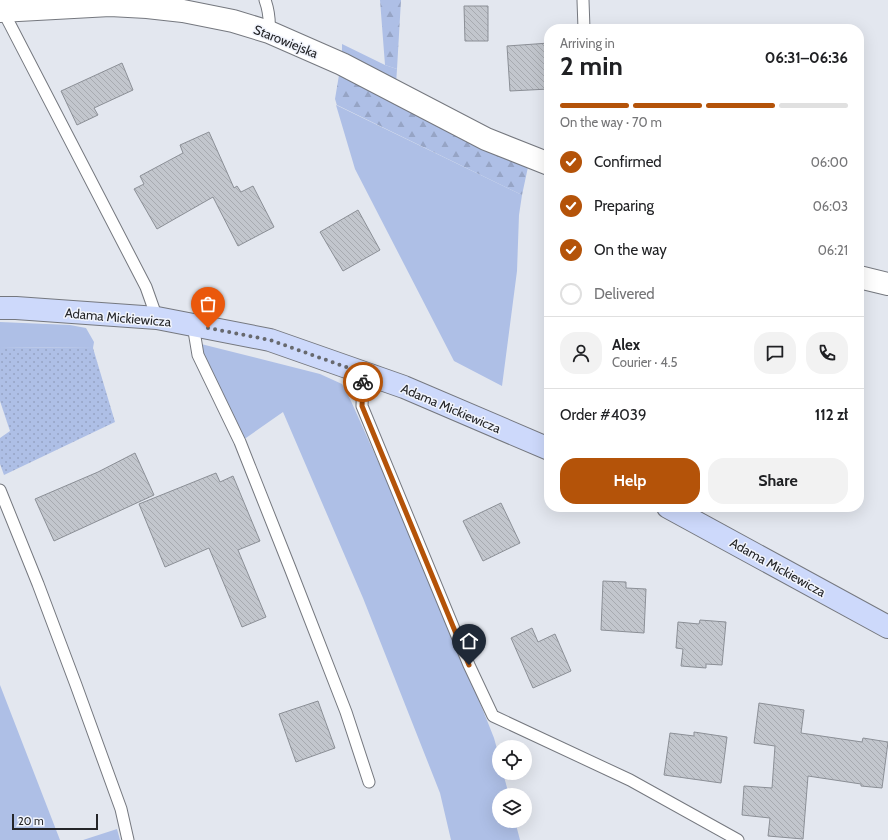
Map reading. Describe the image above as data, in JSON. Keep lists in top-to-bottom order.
{
  "streets": {
    "street": ["Starowiejska", "Adama Mickiewicza"]
  },
  "scale_bar": "20 m",
  "page": {
    "heading": ["2 min", "Arriving in", "06:31–06:36"],
    "panel": [
      "Alex",
      "Courier · 4.5",
      "Order #4039",
      "112 zł"
    ],
    "bar": "On the way · 70 m",
    "list": [
      ["Confirmed", "06:00"],
      ["Preparing", "06:03"],
      ["On the way", "06:21"],
      "Delivered"
    ],
    "buttons": ["Help", "Share"],
    "scale": "20 m"
  }
}
